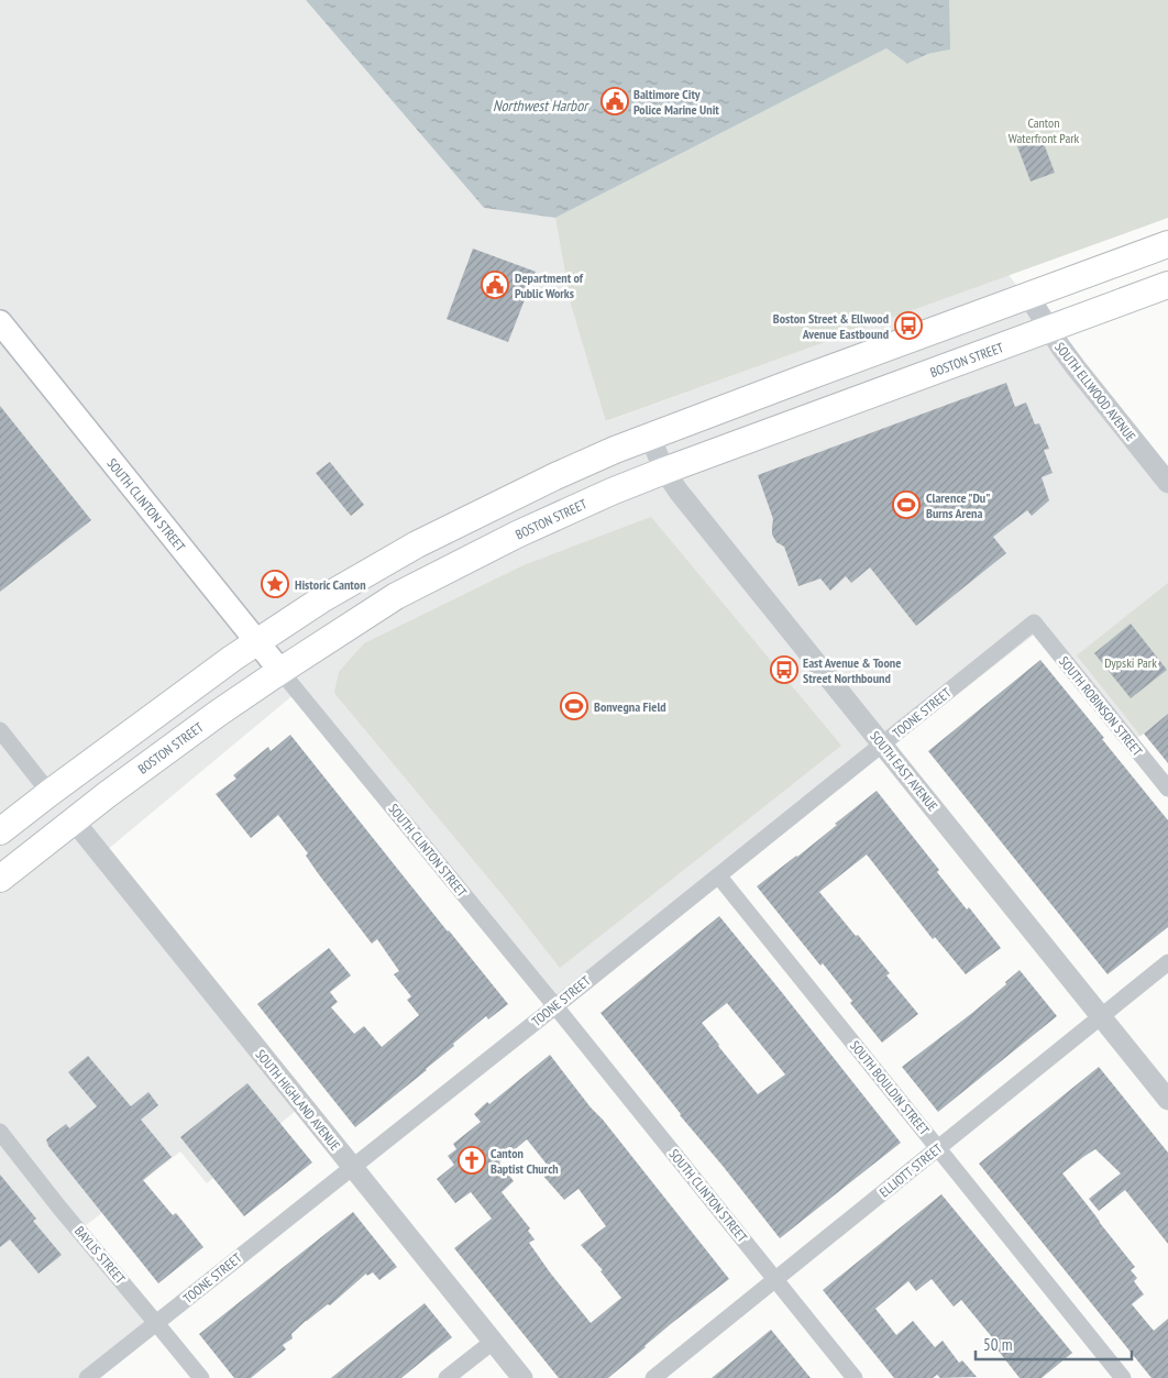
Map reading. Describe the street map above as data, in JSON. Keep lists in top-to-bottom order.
{
  "streets": {
    "main road": ["BOSTON STREET", "SOUTH CLINTON STREET"],
    "street": [
      "SOUTH ELLWOOD AVENUE",
      "SOUTH ROBINSON STREET",
      "TOONE STREET",
      "SOUTH EAST AVENUE",
      "SOUTH BOULDIN STREET",
      "SOUTH HIGHLAND AVENUE",
      "ELLIOTT STREET",
      "BAYLIS STREET"
    ]
  },
  "crossings": [
    ["BOSTON STREET", "SOUTH ELLWOOD AVENUE"],
    ["BOSTON STREET", "SOUTH CLINTON STREET"],
    ["BOSTON STREET", "SOUTH EAST AVENUE"],
    ["BOSTON STREET", "SOUTH HIGHLAND AVENUE"],
    ["SOUTH CLINTON STREET", "TOONE STREET"],
    ["SOUTH CLINTON STREET", "ELLIOTT STREET"],
    ["SOUTH ROBINSON STREET", "TOONE STREET"],
    ["TOONE STREET", "SOUTH EAST AVENUE"],
    ["TOONE STREET", "SOUTH BOULDIN STREET"],
    ["TOONE STREET", "SOUTH HIGHLAND AVENUE"],
    ["TOONE STREET", "BAYLIS STREET"],
    ["SOUTH EAST AVENUE", "ELLIOTT STREET"],
    ["SOUTH BOULDIN STREET", "ELLIOTT STREET"]
  ],
  "water": ["Northwest Harbor"],
  "parks": ["Canton Waterfront Park", "Dypski Park"],
  "places": {
    "public building": ["Baltimore City Police Marine Unit", "Department of Public Works"],
    "bus stop": ["Boston Street & Ellwood Avenue Eastbound", "East Avenue & Toone Street Northbound"],
    "sports": ["Clarence \"Du\" Burns Arena", "Bonvegna Field"],
    "place": ["Historic Canton"],
    "church": ["Canton Baptist Church"]
  },
  "scale_bar": "50 m"
}
